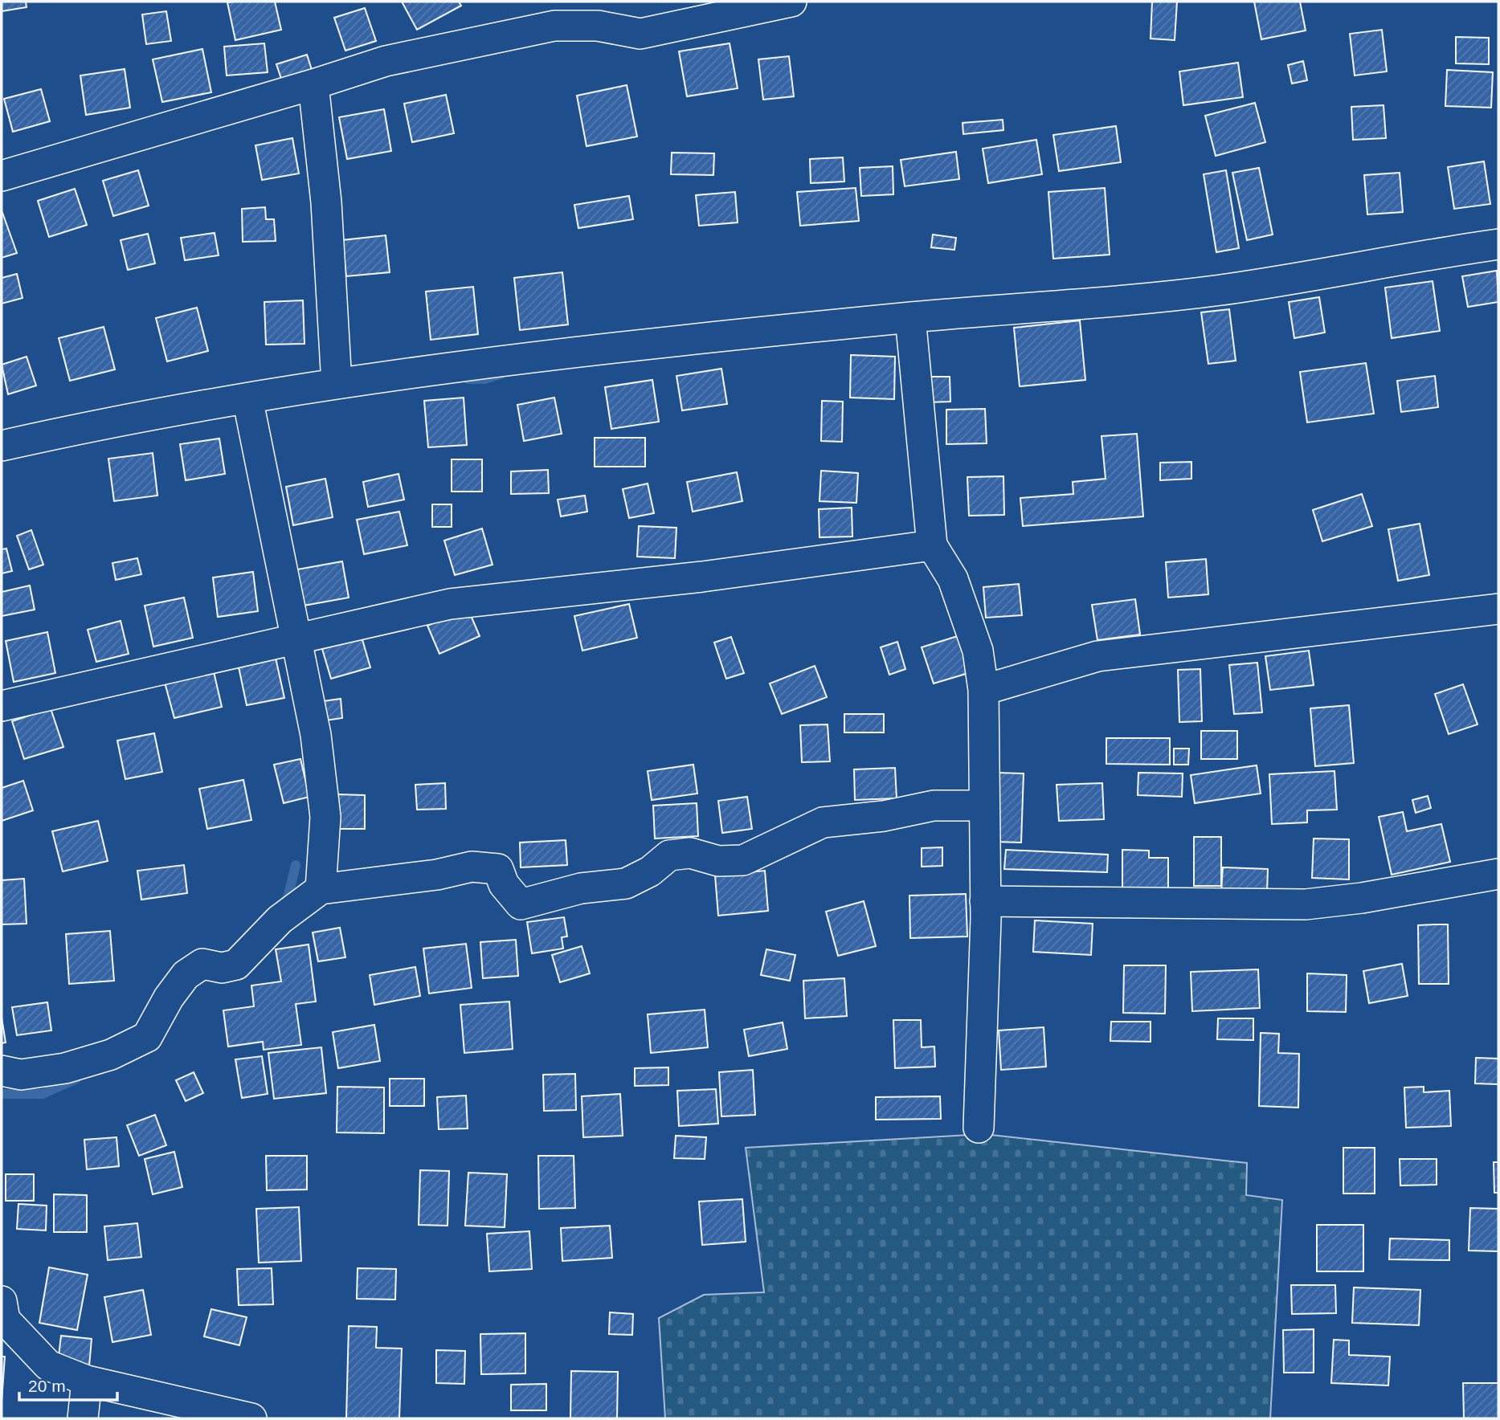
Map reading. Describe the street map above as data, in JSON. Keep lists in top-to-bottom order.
{
  "scale_bar": "20 m"
}
